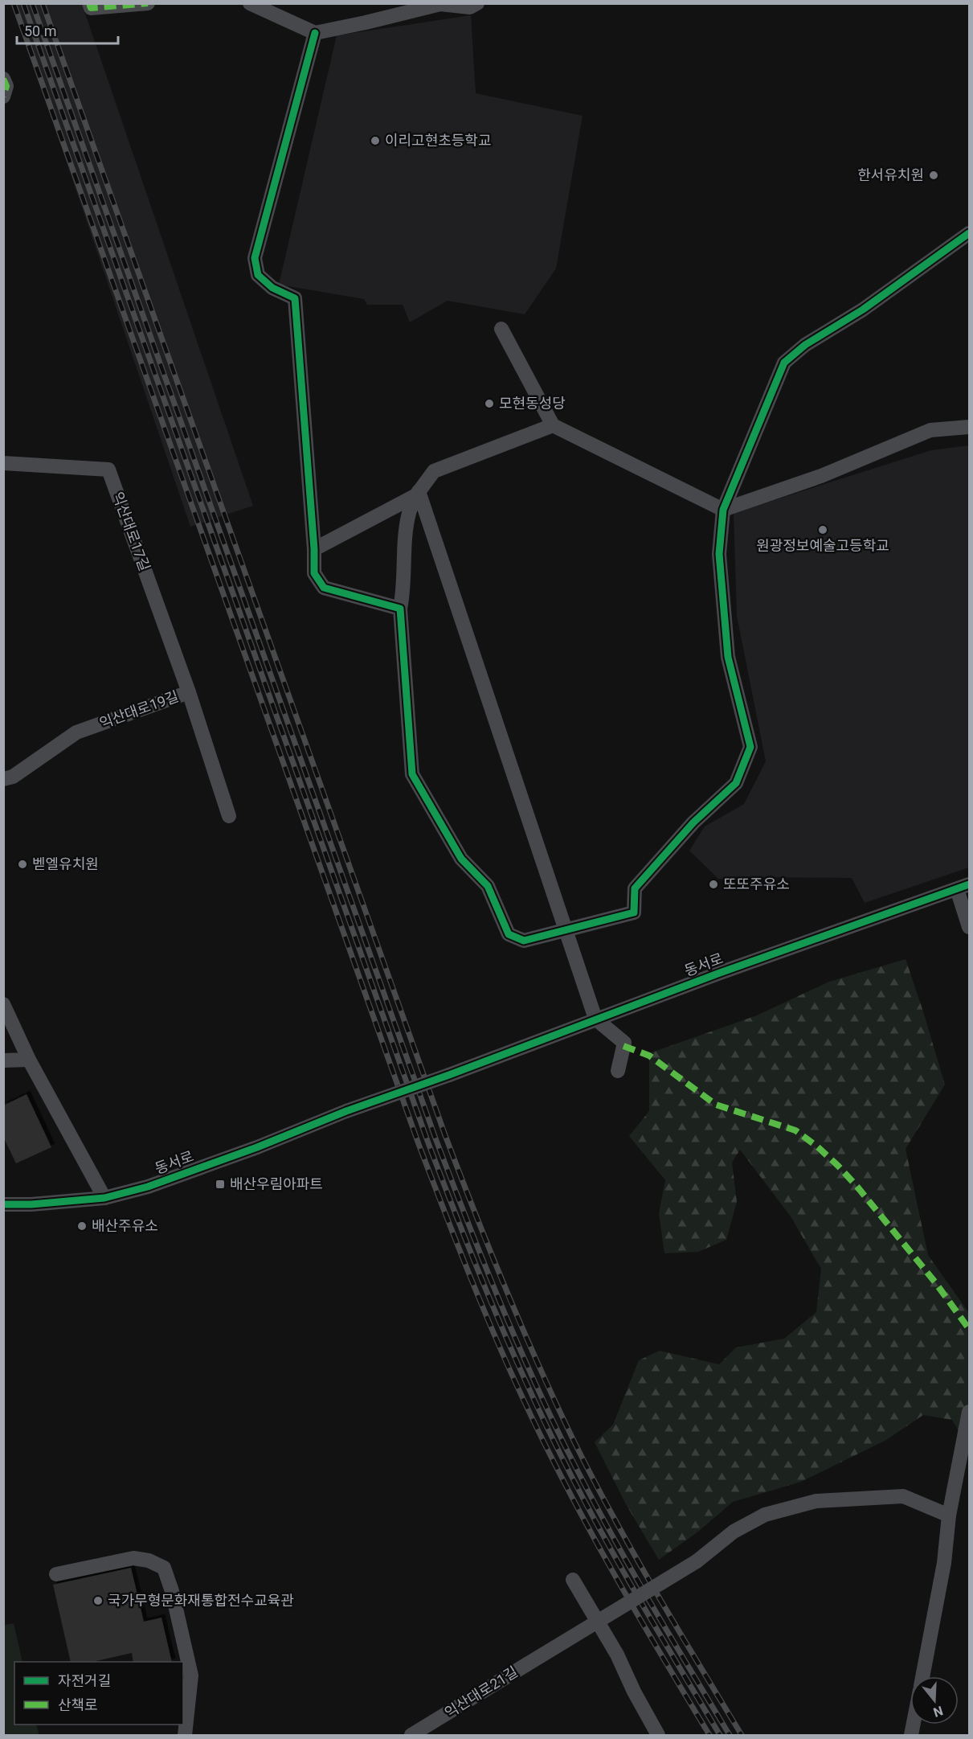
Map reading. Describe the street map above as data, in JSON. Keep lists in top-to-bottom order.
{
  "streets": {
    "street": [
      "익산대로17길",
      "익산대로19길",
      "동서로",
      "익산대로21길"
    ]
  },
  "crossings": [
    ["익산대로17길", "익산대로19길"]
  ],
  "places": {
    "other": [
      "이리고현초등학교",
      "한서유치원",
      "모현동성당",
      "원광정보예술고등학교",
      "벧엘유치원",
      "또또주유소",
      "배산주유소",
      "국가무형문화재통합전수교육관"
    ],
    "transit": ["배산우림아파트"]
  },
  "legend": ["자전거길", "산책로"],
  "scale_bar": "50 m",
  "north": "bottom"
}
